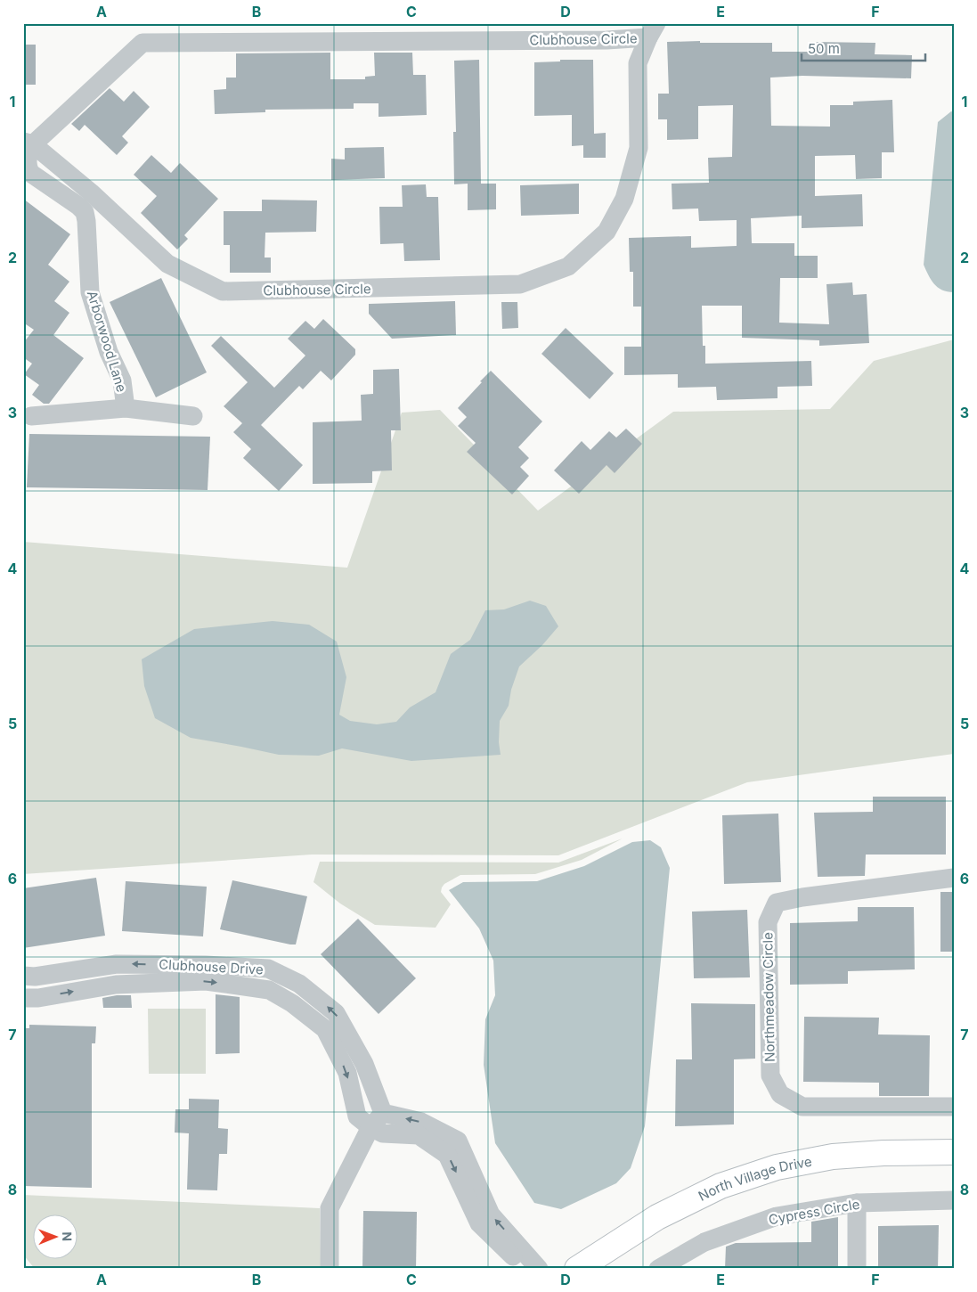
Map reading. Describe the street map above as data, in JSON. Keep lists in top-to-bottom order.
{
  "streets": {
    "street": [
      "Clubhouse Circle",
      "Arborwood Lane",
      "Clubhouse Drive",
      "Northmeadow Circle",
      "North Village Drive",
      "Cypress Circle"
    ]
  },
  "crossings": [
    ["Clubhouse Circle", "Arborwood Lane"]
  ],
  "scale_bar": "50 m",
  "north": "right",
  "grid": {
    "columns": [
      "A",
      "B",
      "C",
      "D",
      "E",
      "F"
    ],
    "rows": [
      "1",
      "2",
      "3",
      "4",
      "5",
      "6",
      "7",
      "8"
    ]
  }
}
